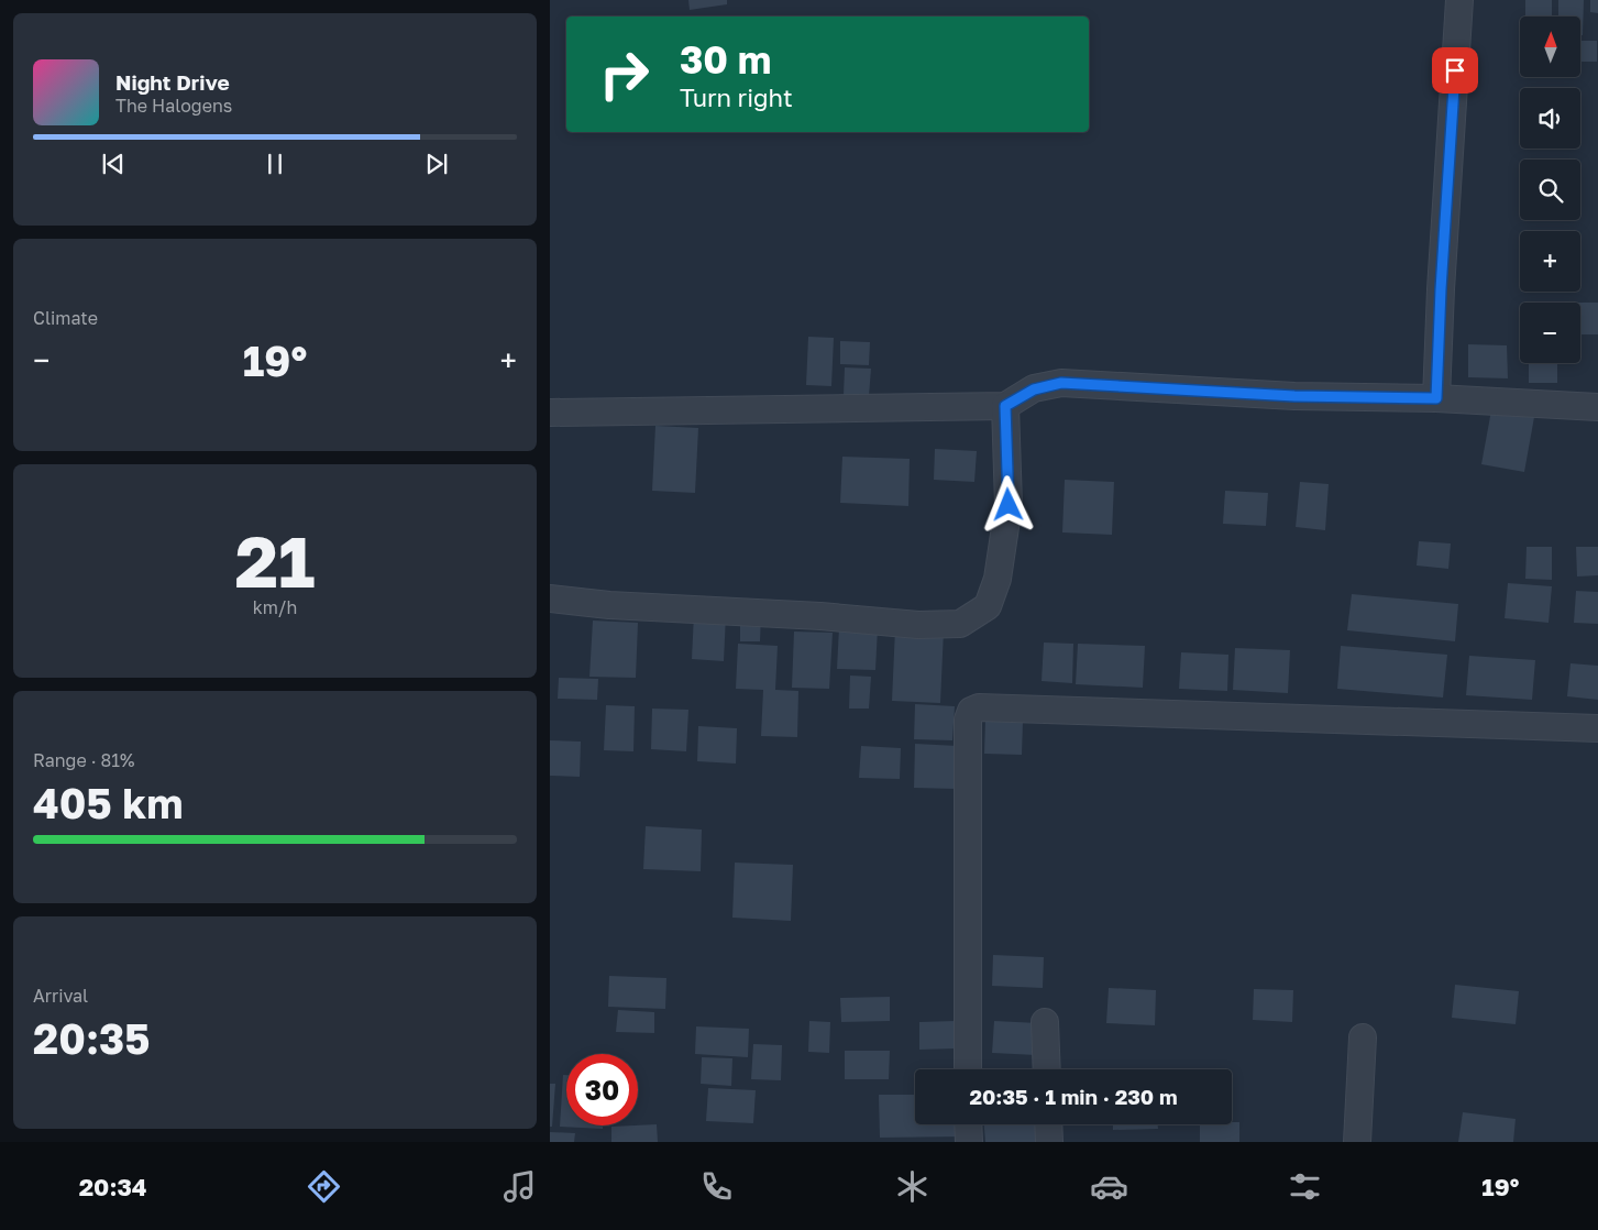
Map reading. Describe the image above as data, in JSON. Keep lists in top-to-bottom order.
{
  "north": "top",
  "page": {
    "map_buttons": ["+", "−"],
    "turn": ["30 m", "Turn right"],
    "song": ["Night Drive", "The Halogens"],
    "tile": [
      "Climate",
      ["21", "km/h"],
      ["Range · 81%", "405 km"],
      ["Arrival", "20:35"]
    ],
    "heat": ["−", "19°", "+"],
    "limit": "30",
    "trip": "20:35 · 1 min · 230 m",
    "tabs": ["20:34", "19°"]
  }
}
